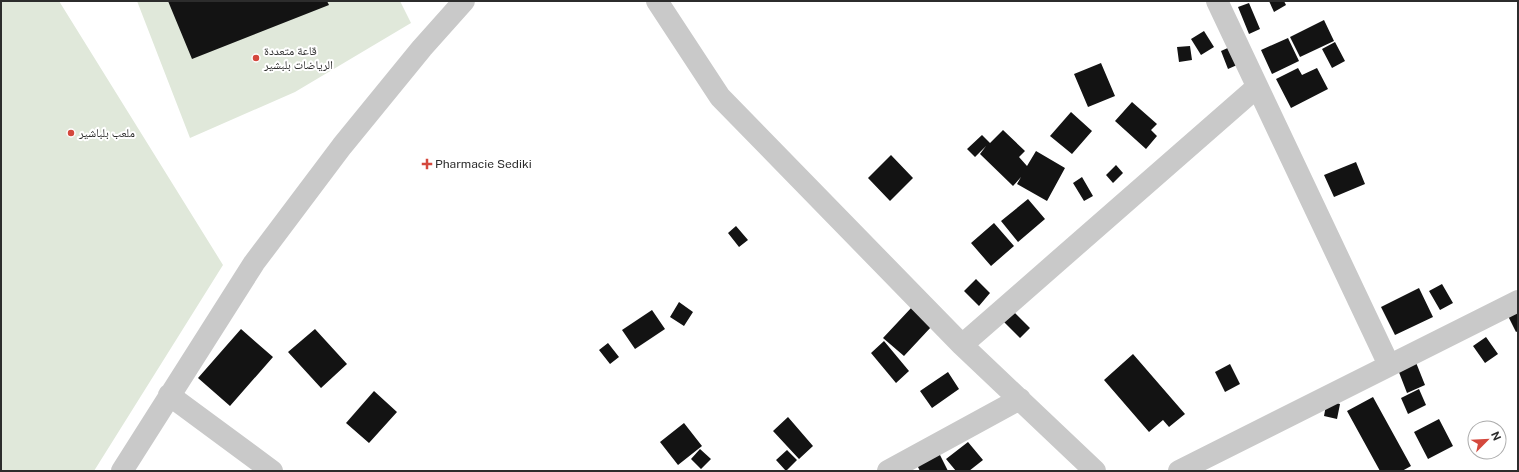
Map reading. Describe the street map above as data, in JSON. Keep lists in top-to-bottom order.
{
  "places": {
    "other": ["قاعة متعددة الرياضات بلبشير", "ملعب بلباشير"],
    "health": ["Pharmacie Sediki"]
  },
  "north": "top right"
}
